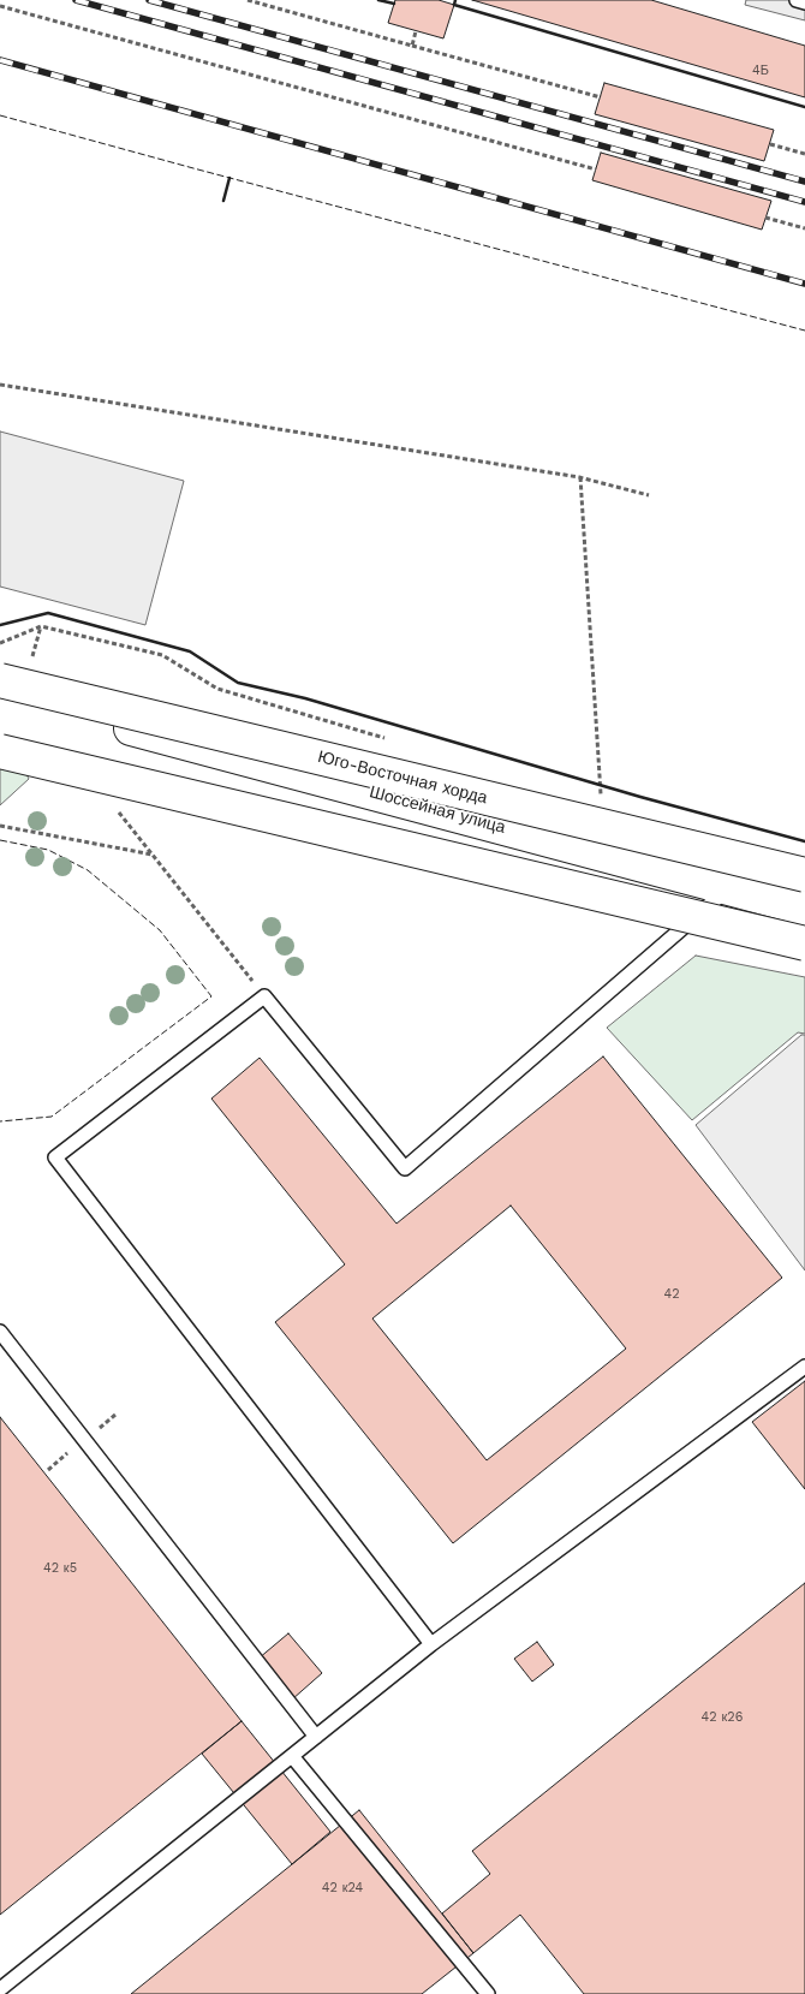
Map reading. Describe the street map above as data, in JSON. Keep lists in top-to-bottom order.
{
  "streets": {
    "main road": ["Юго-Восточная хорда", "Шоссейная улица"]
  },
  "house_numbers": [
    "4Б",
    "42",
    "42 к5",
    "42 к26",
    "42 к24"
  ]
}
